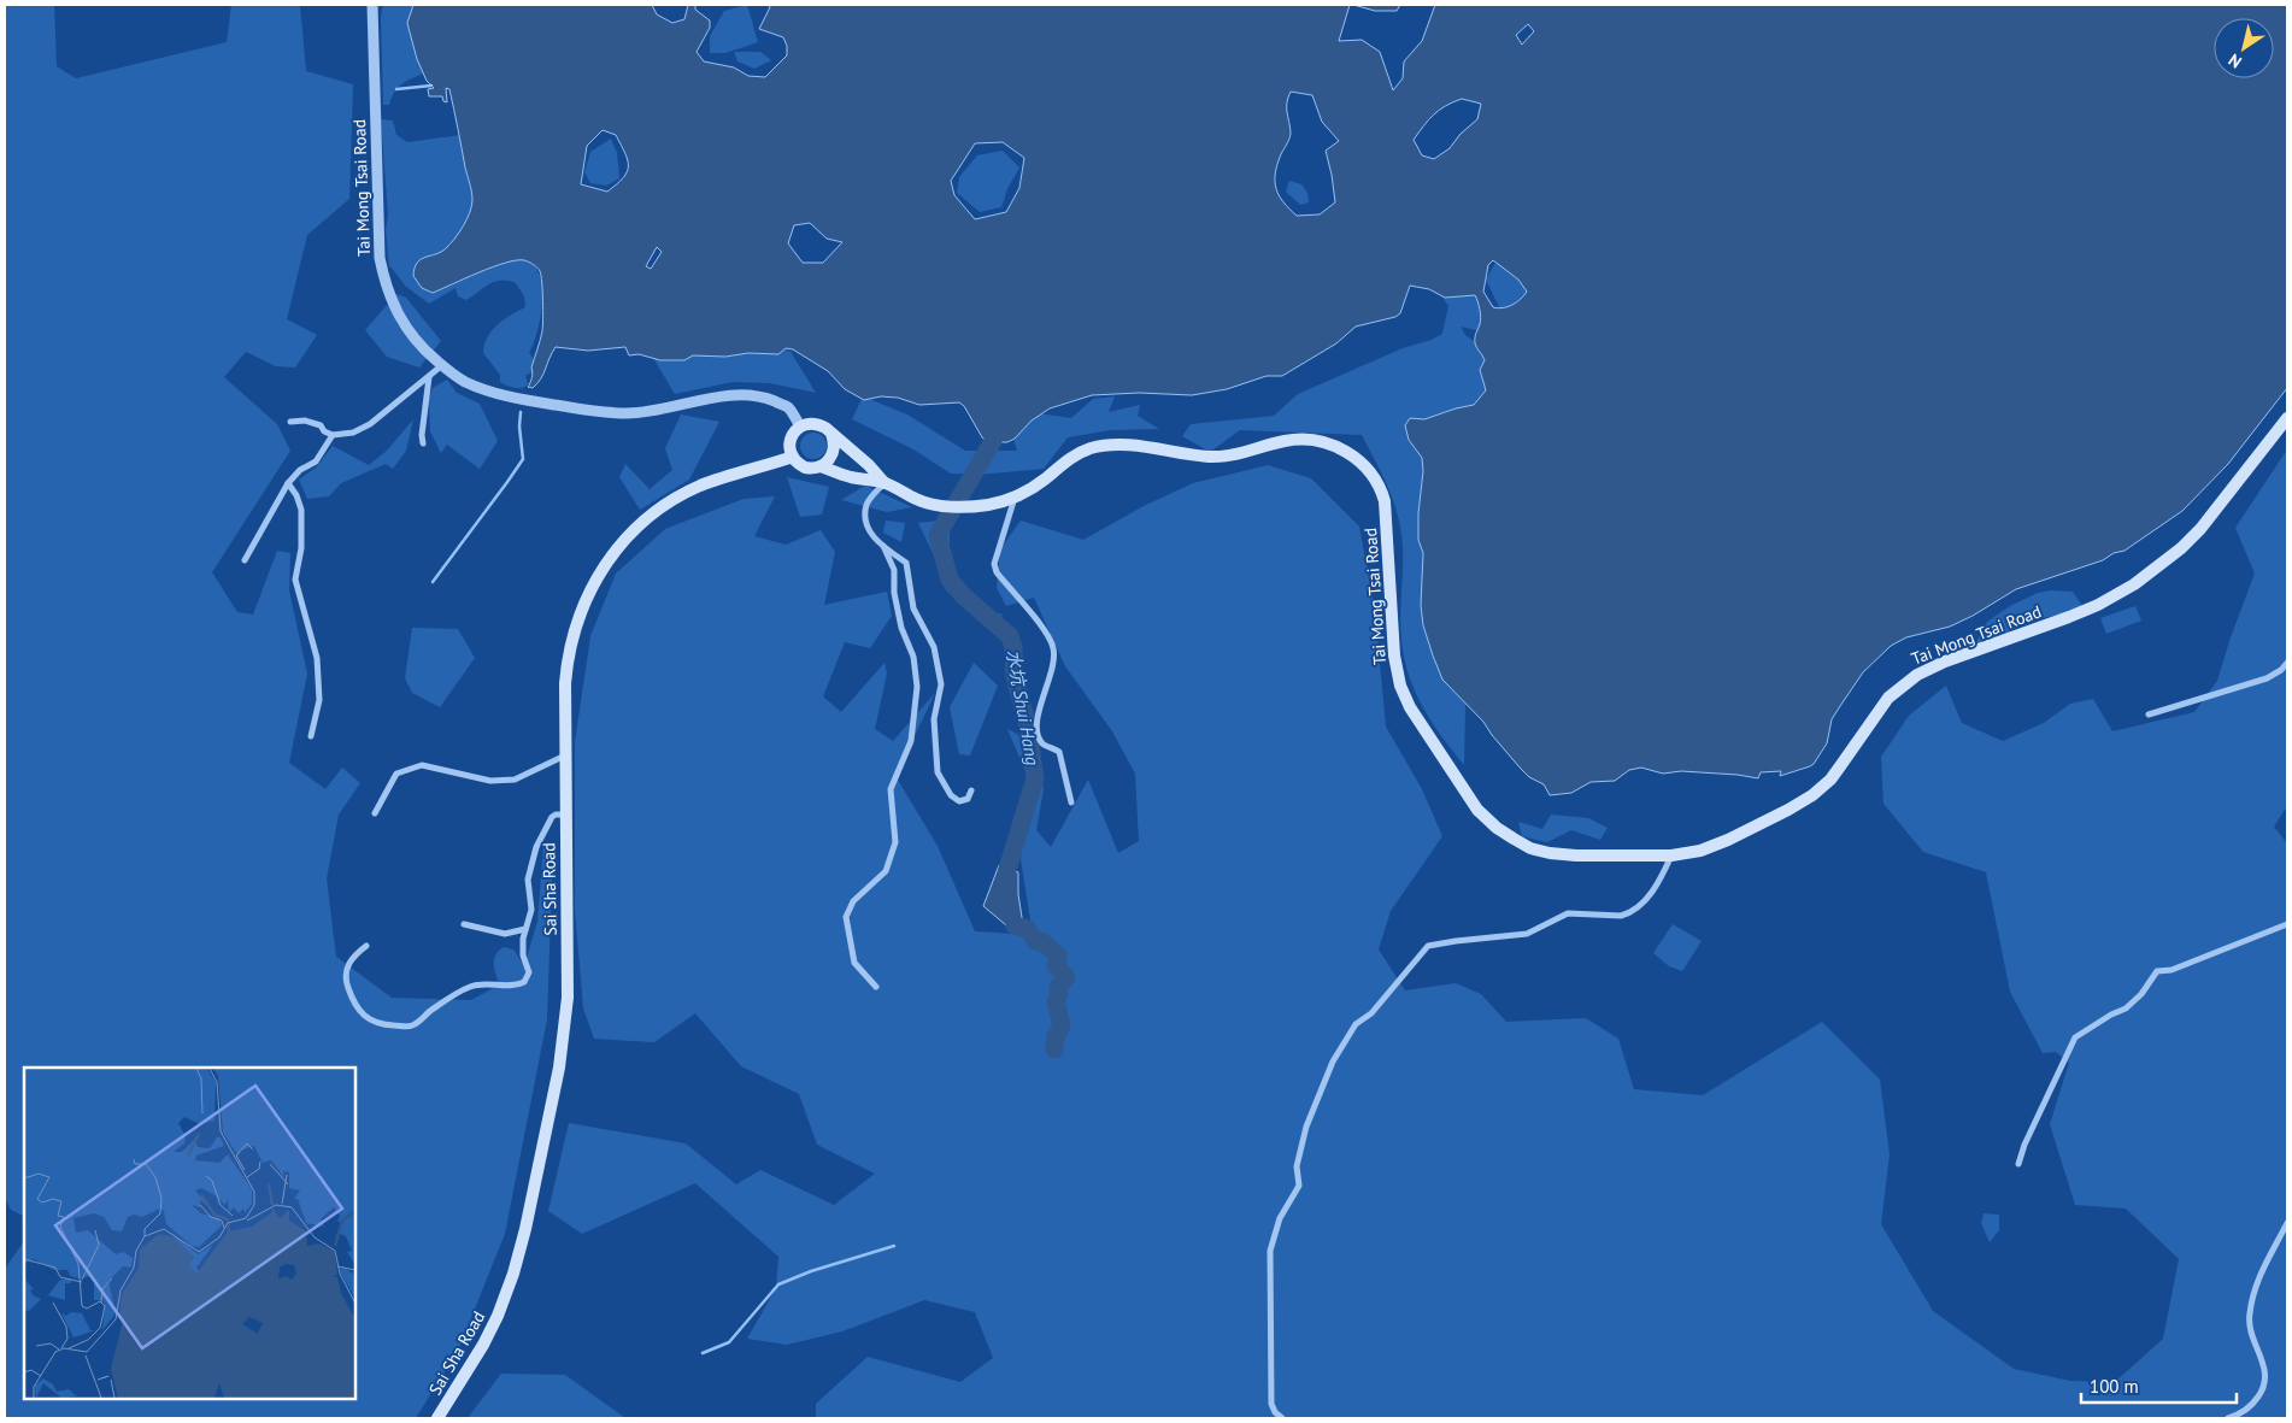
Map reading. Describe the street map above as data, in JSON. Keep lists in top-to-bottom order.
{
  "streets": {
    "main road": ["Tai Mong Tsai Road", "Sai Sha Road"]
  },
  "crossings": [
    ["Tai Mong Tsai Road", "Sai Sha Road"]
  ],
  "water": ["水坑 Shui Hang"],
  "scale_bar": "100 m",
  "north": "bottom left"
}
